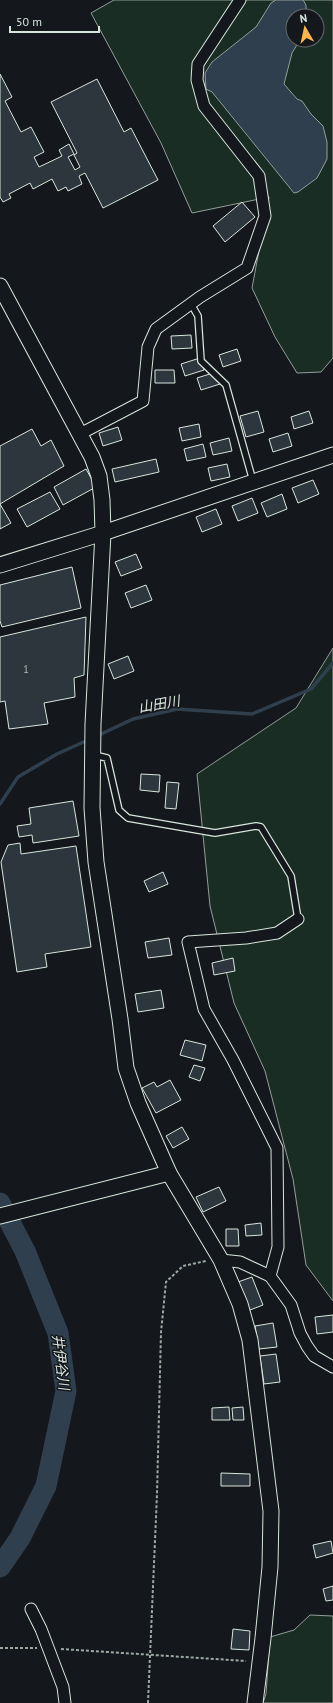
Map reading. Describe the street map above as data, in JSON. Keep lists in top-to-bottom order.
{
  "water": ["山田川", "井伊谷川"],
  "house_numbers": ["1"],
  "scale_bar": "50 m",
  "north": "top"
}
